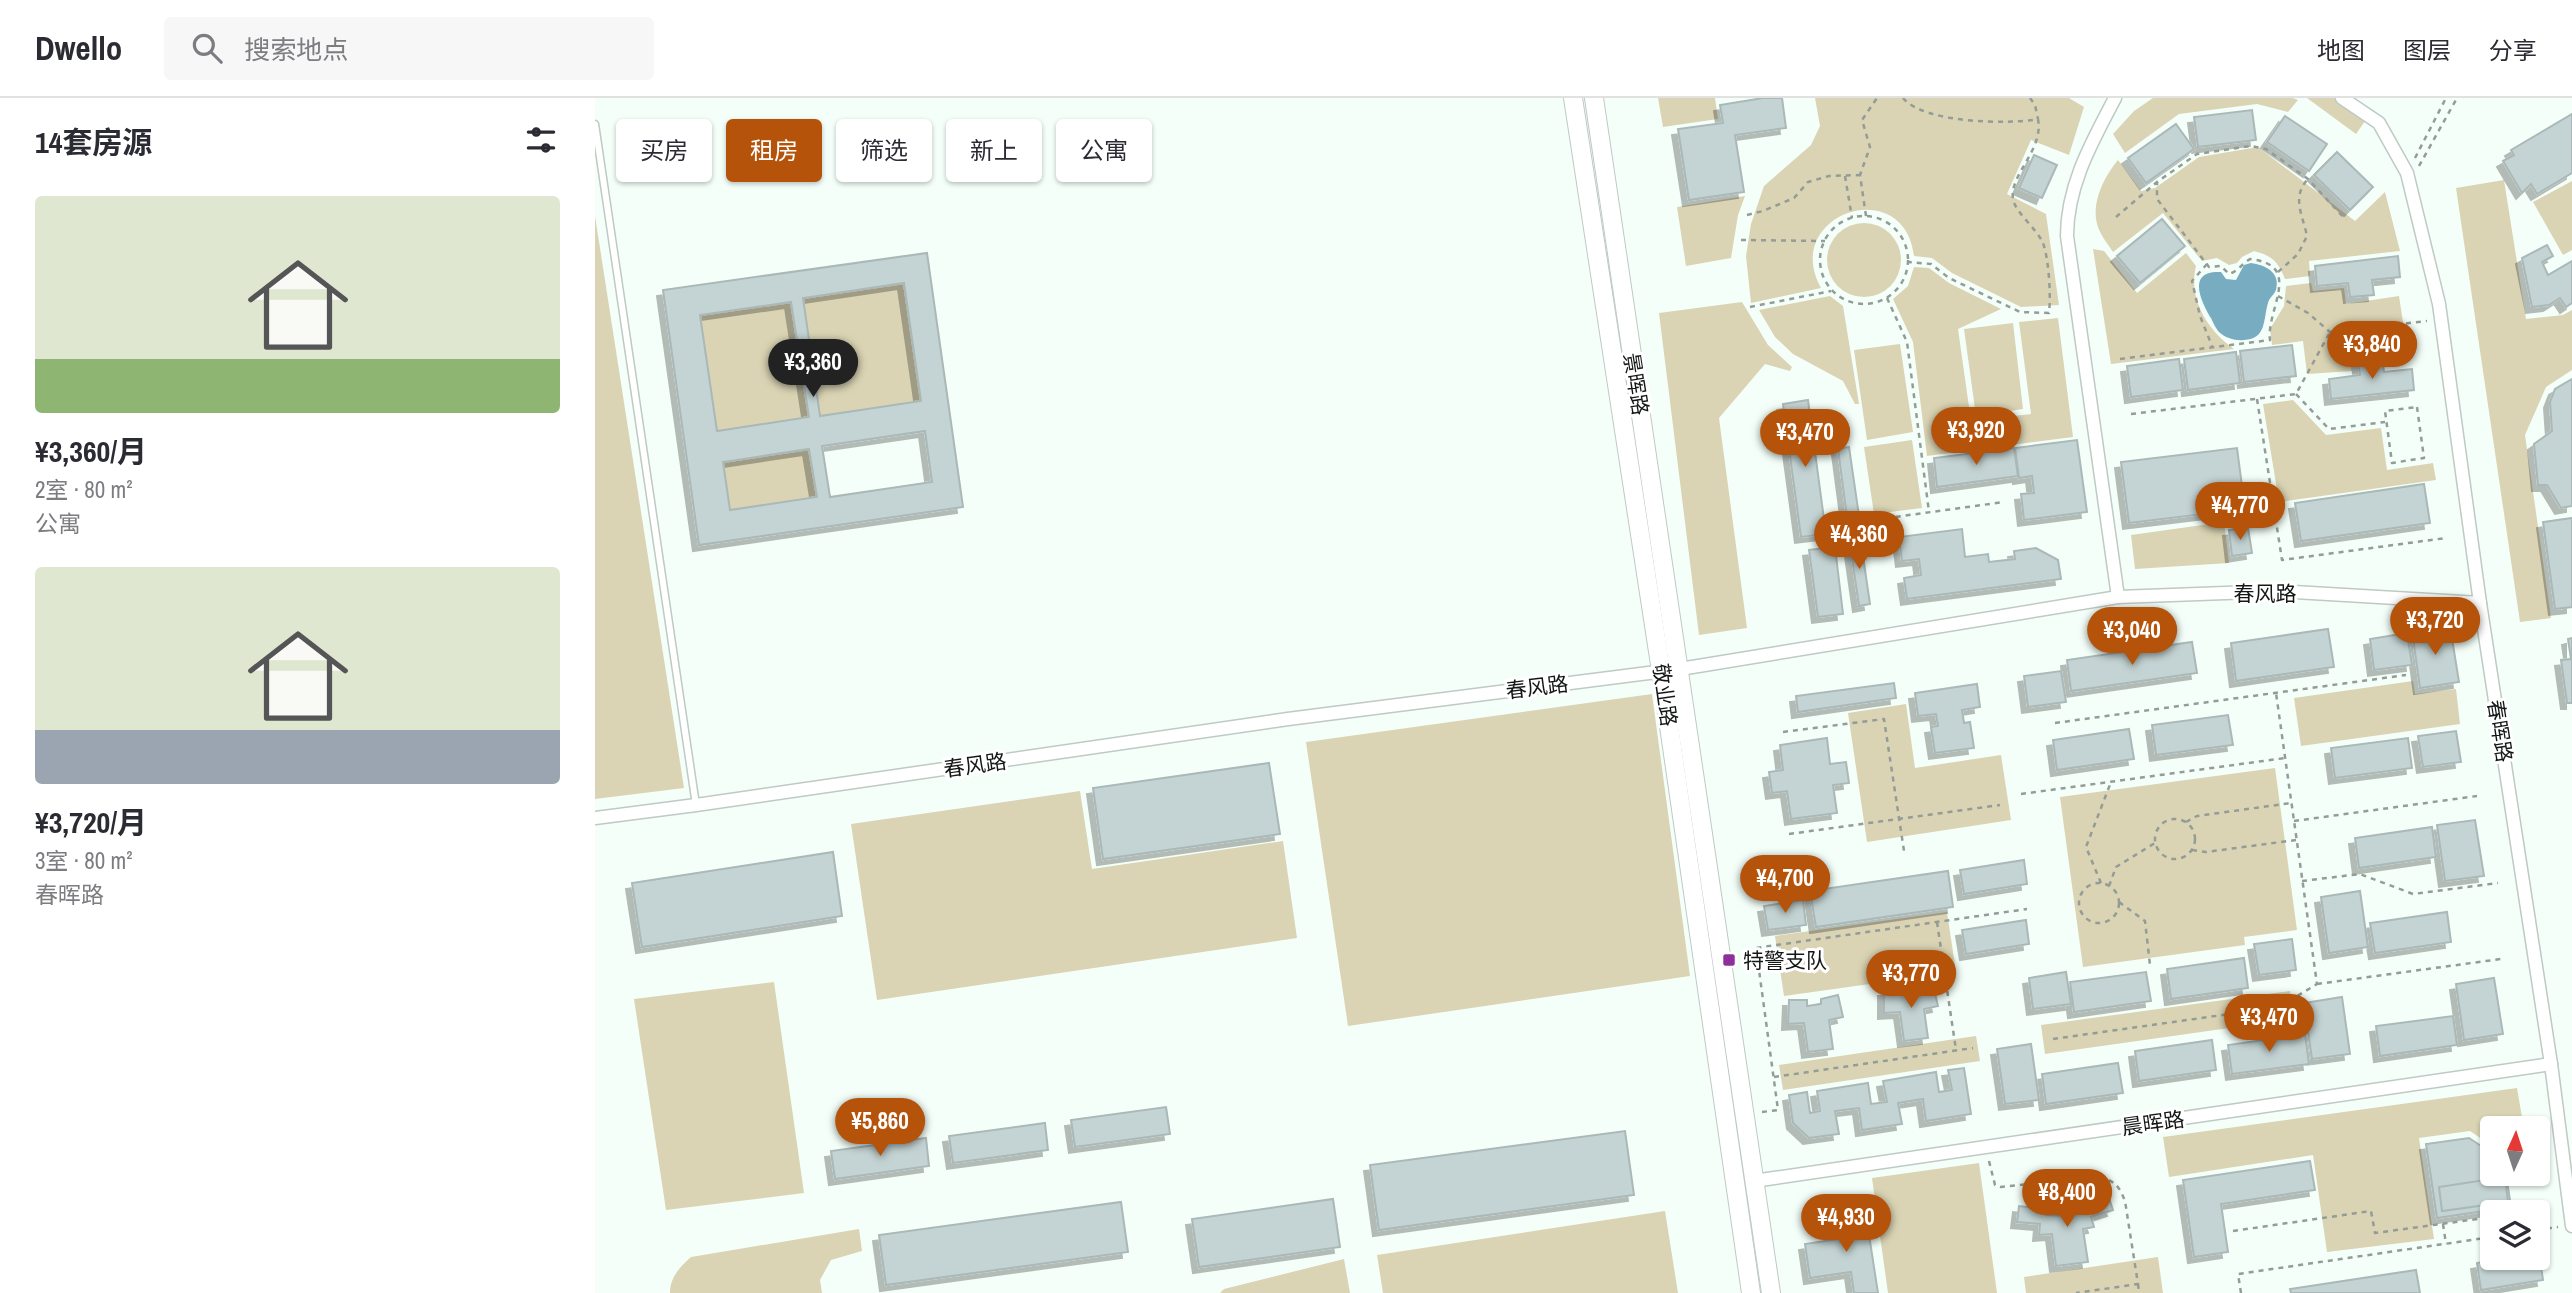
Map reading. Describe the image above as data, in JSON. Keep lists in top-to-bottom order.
{
  "streets": {
    "main road": ["景晖路", "敬业路"],
    "street": ["春风路", "春晖路", "晨晖路"]
  },
  "crossings": [
    ["景晖路", "春风路"],
    ["景晖路", "敬业路"],
    ["春风路", "敬业路"],
    ["春风路", "春晖路"],
    ["敬业路", "晨晖路"],
    ["春晖路", "晨晖路"]
  ],
  "places": {
    "transit": ["特警支队"]
  },
  "north": "top",
  "page": {
    "header": "Dwello",
    "search": "搜索地点",
    "nav": ["地图", "图层", "分享"],
    "heading": "14套房源",
    "chip": [
      "买房",
      "租房",
      "筛选",
      "新上",
      "公寓"
    ],
    "list": [
      {
        "name": "¥3,360/月",
        "note": "2室 · 80 m² · 公寓"
      },
      {
        "name": "¥3,720/月",
        "note": "3室 · 80 m² · 春晖路"
      }
    ],
    "price": [
      "¥3,840",
      "¥3,360",
      "¥3,920",
      "¥3,470",
      "¥4,770",
      "¥4,360",
      "¥3,720",
      "¥3,040",
      "¥4,700",
      "¥3,770",
      "¥3,470",
      "¥5,860",
      "¥8,400",
      "¥4,930"
    ]
  }
}
